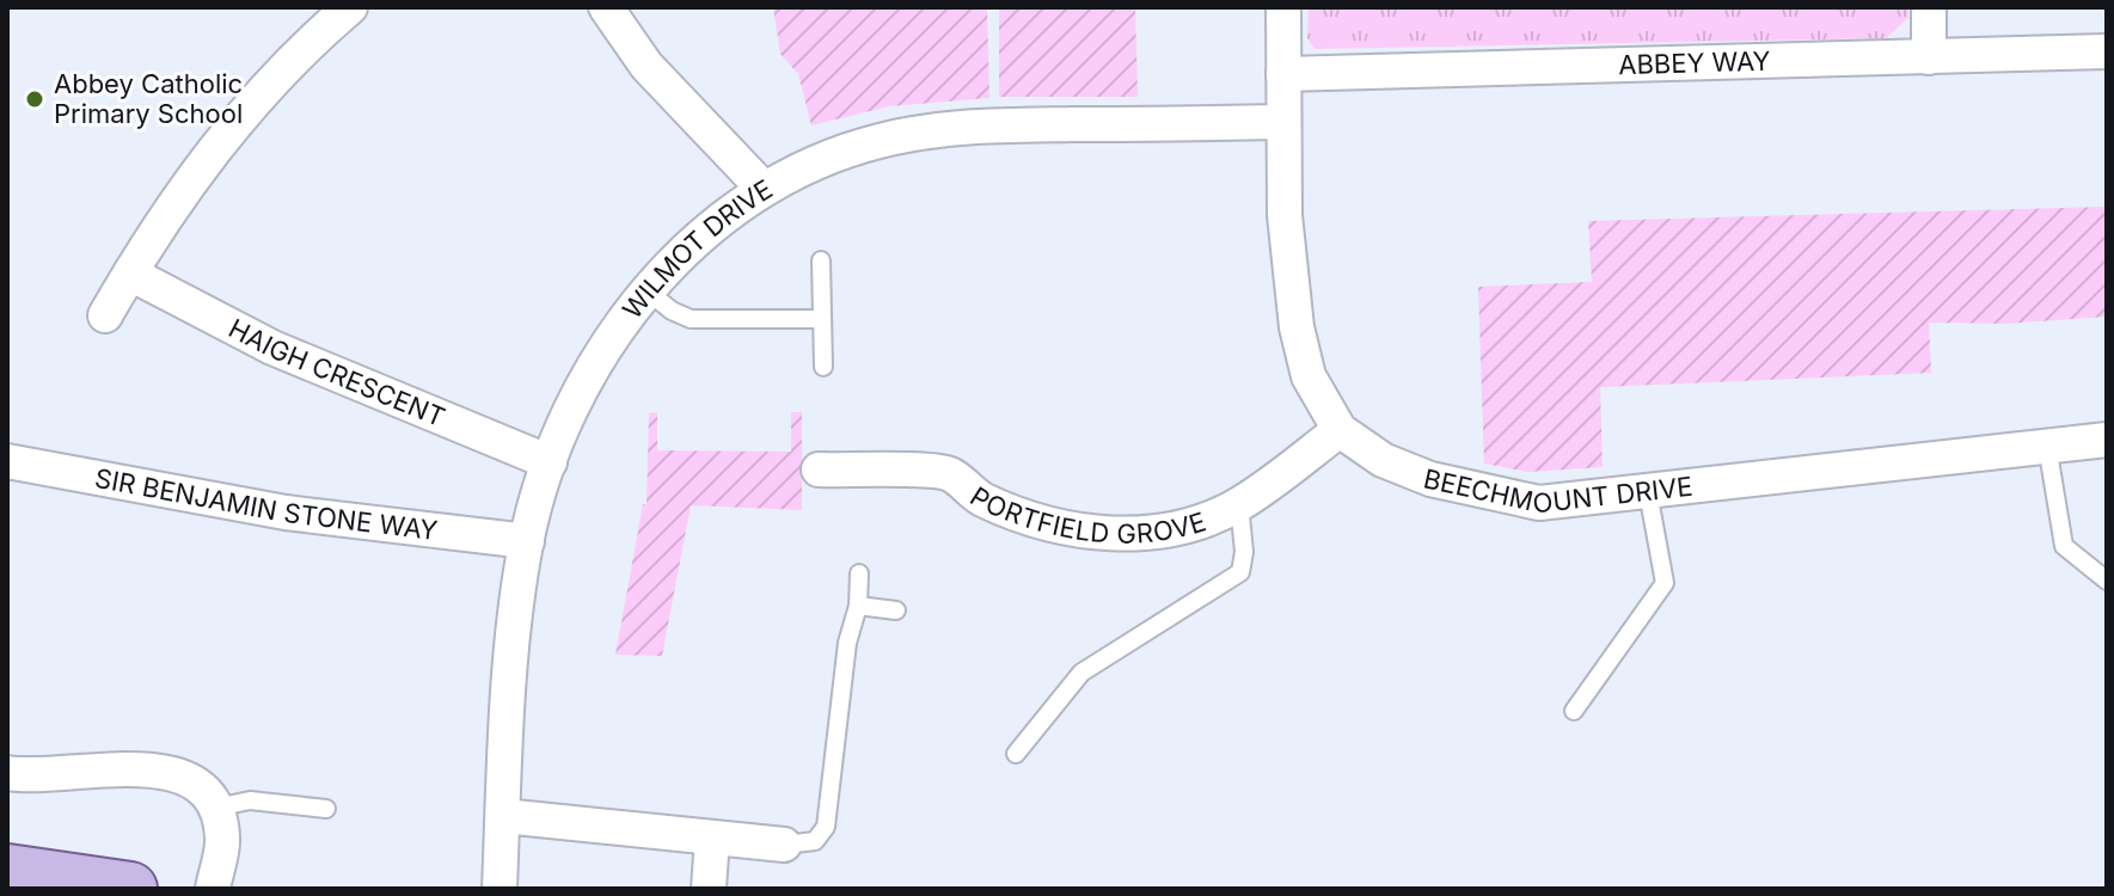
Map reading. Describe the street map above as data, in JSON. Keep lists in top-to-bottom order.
{
  "streets": {
    "street": [
      "ABBEY WAY",
      "WILMOT DRIVE",
      "HAIGH CRESCENT",
      "BEECHMOUNT DRIVE",
      "PORTFIELD GROVE",
      "SIR BENJAMIN STONE WAY"
    ]
  },
  "crossings": [
    ["ABBEY WAY", "BEECHMOUNT DRIVE"],
    ["WILMOT DRIVE", "HAIGH CRESCENT"],
    ["WILMOT DRIVE", "BEECHMOUNT DRIVE"],
    ["WILMOT DRIVE", "SIR BENJAMIN STONE WAY"],
    ["BEECHMOUNT DRIVE", "PORTFIELD GROVE"]
  ],
  "places": ["Abbey Catholic Primary School"]
}
